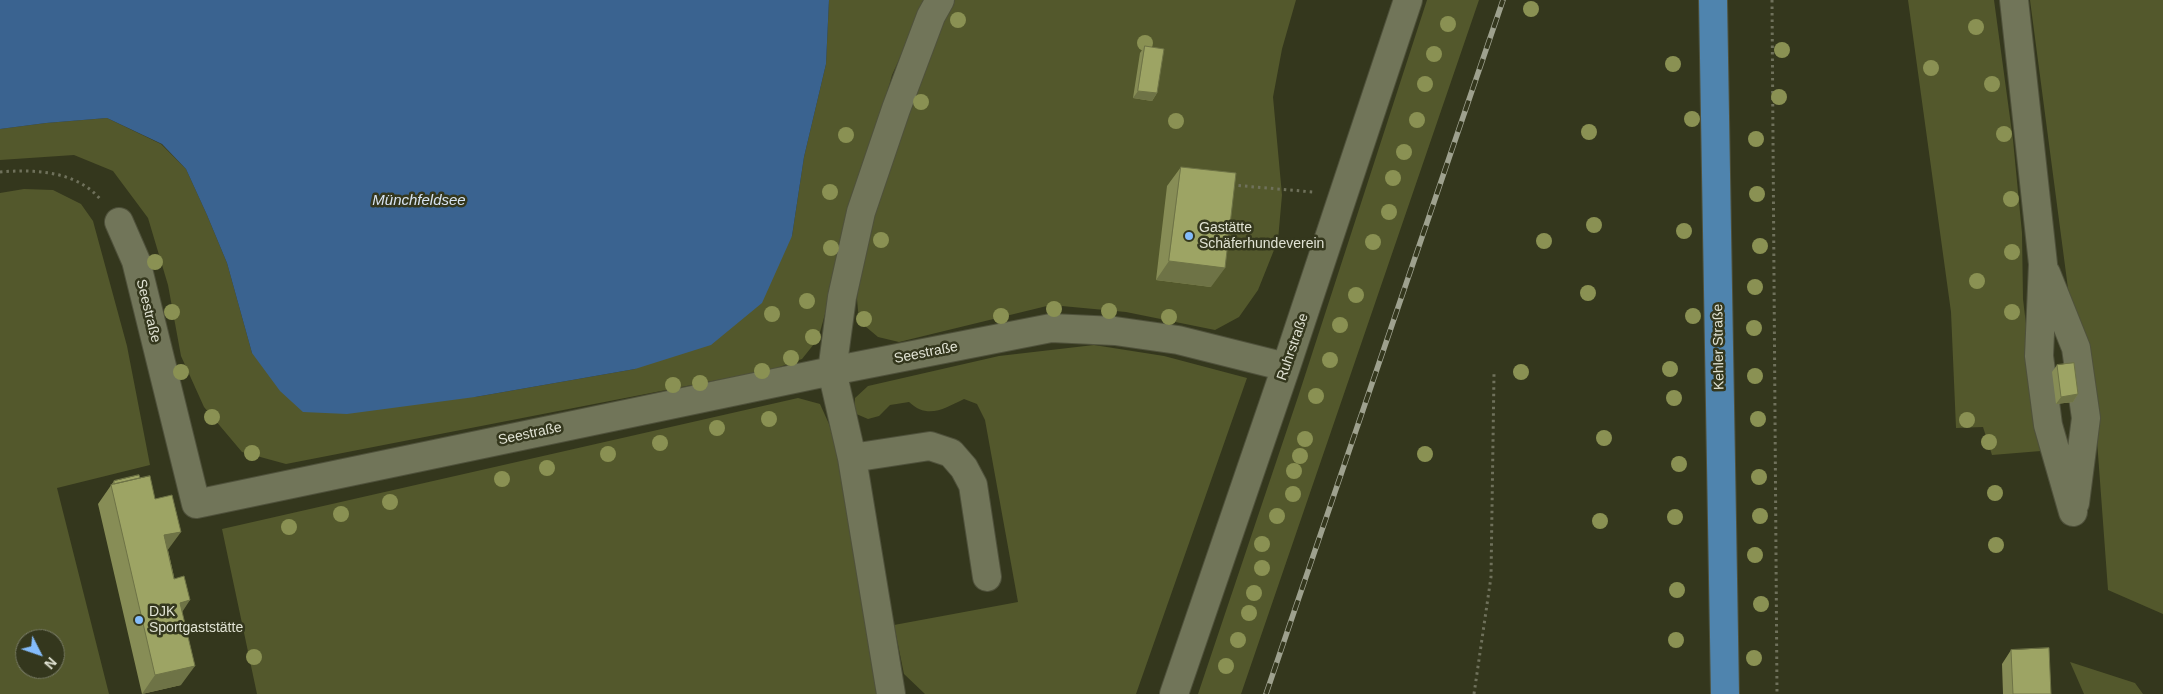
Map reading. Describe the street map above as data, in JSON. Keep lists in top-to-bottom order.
{
  "streets": {
    "main road": ["Kehler Straße"],
    "street": ["Seestraße", "Ruhrstraße"]
  },
  "crossings": [
    ["Seestraße", "Ruhrstraße"]
  ],
  "water": ["Münchfeldsee"],
  "places": ["Gastätte Schäferhundeverein", "DJK Sportgaststätte"],
  "north": "bottom right"
}
